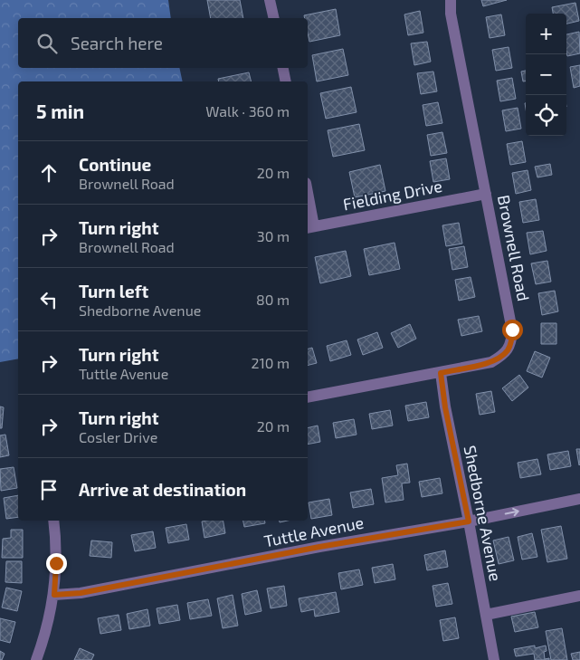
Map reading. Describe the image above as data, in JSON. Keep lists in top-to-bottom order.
{
  "streets": {
    "street": [
      "Fielding Drive",
      "Brownell Road",
      "Shedborne Avenue",
      "Tuttle Avenue"
    ]
  },
  "crossings": [
    ["Fielding Drive", "Brownell Road"],
    ["Brownell Road", "Shedborne Avenue"],
    ["Shedborne Avenue", "Tuttle Avenue"]
  ],
  "page": {
    "map_buttons": ["+", "−"],
    "search": "Search here",
    "heading": ["5 min", "Walk · 360 m"],
    "list": [
      ["Continue", "Brownell Road", "20 m"],
      ["Turn right", "Brownell Road", "30 m"],
      ["Turn left", "Shedborne Avenue", "80 m"],
      ["Turn right", "Tuttle Avenue", "210 m"],
      ["Turn right", "Cosler Drive", "20 m"],
      "Arrive at destination"
    ]
  }
}
